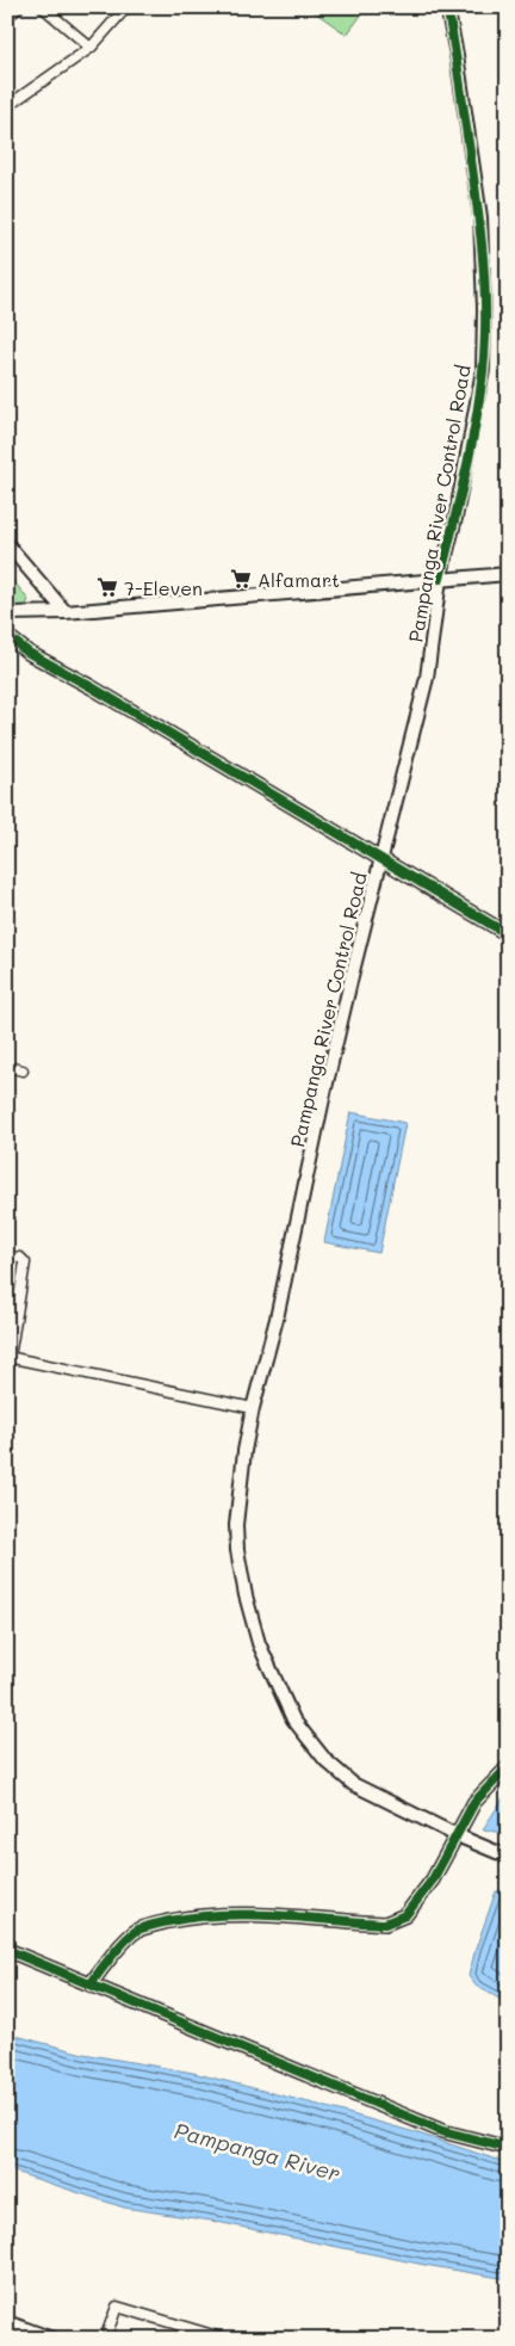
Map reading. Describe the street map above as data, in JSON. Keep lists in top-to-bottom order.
{
  "streets": {
    "street": ["Pampanga River Control Road"]
  },
  "water": ["Pampanga River"],
  "places": {
    "supermarket": ["Alfamart", "7-Eleven"]
  }
}
